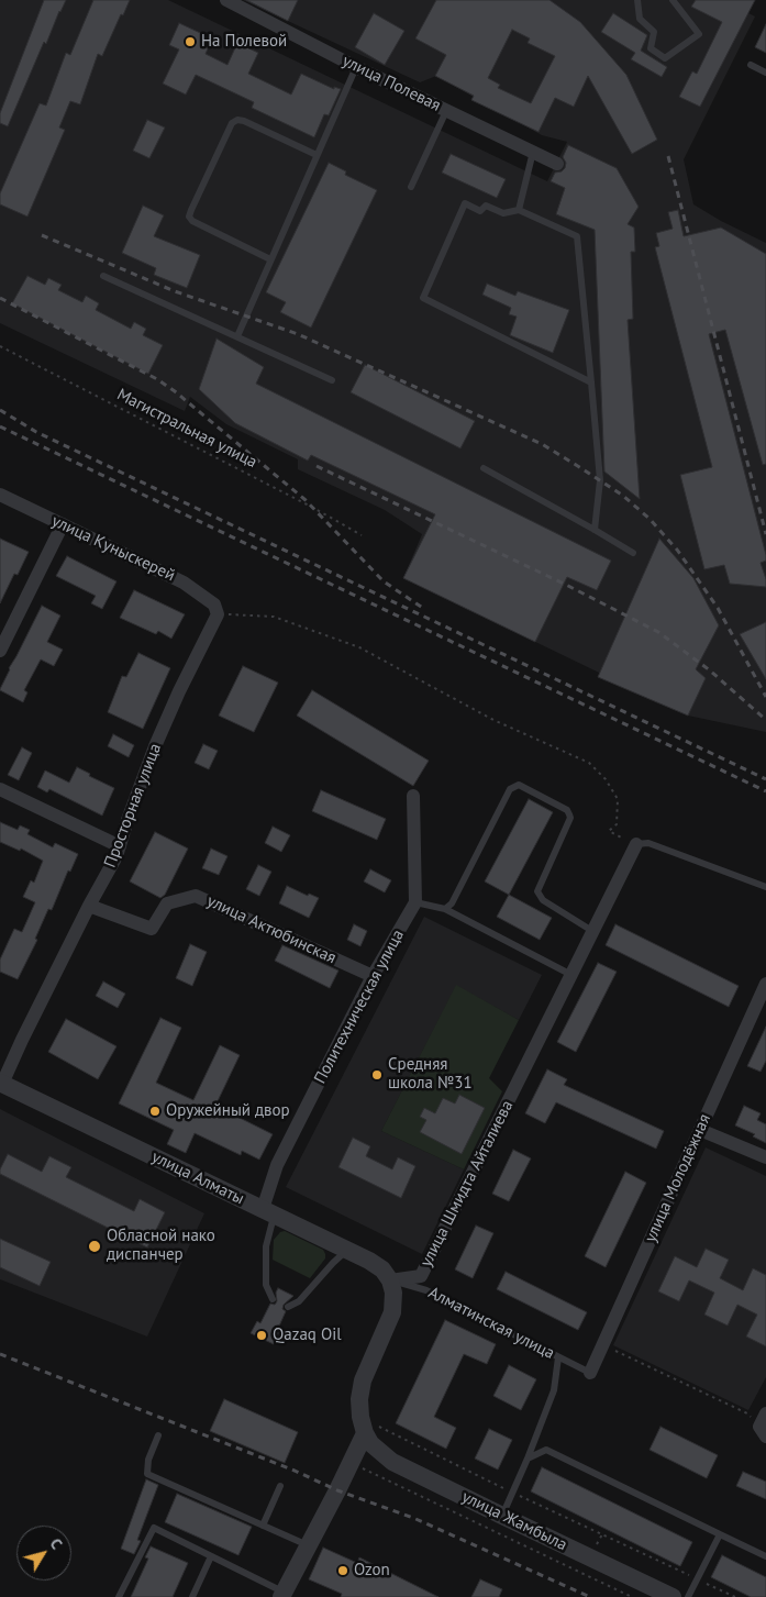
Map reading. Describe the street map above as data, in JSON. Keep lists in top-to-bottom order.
{
  "streets": {
    "street": [
      "улица Полевая",
      "улица Куныскерей",
      "Просторная улица",
      "улица Актюбинская",
      "Политехническая улица",
      "улица Алматы",
      "улица Молодёжная",
      "улица Шмидта Айталиева",
      "улица Жамбыла"
    ],
    "lane": ["Алматинская улица"],
    "path": ["Магистральная улица"]
  },
  "crossings": [
    ["улица Куныскерей", "Просторная улица"],
    ["Просторная улица", "улица Актюбинская"],
    ["Просторная улица", "улица Алматы"],
    ["улица Актюбинская", "Политехническая улица"],
    ["Политехническая улица", "улица Алматы"],
    ["улица Алматы", "улица Шмидта Айталиева"],
    ["улица Алматы", "Алматинская улица"],
    ["улица Молодёжная", "Алматинская улица"],
    ["улица Шмидта Айталиева", "Алматинская улица"]
  ],
  "places": [
    "На Полевой",
    "Средняя школа №31",
    "Оружейный двор",
    "Обласной нако диспанчер",
    "Qazaq Oil",
    "Ozon"
  ],
  "north": "top right"
}
